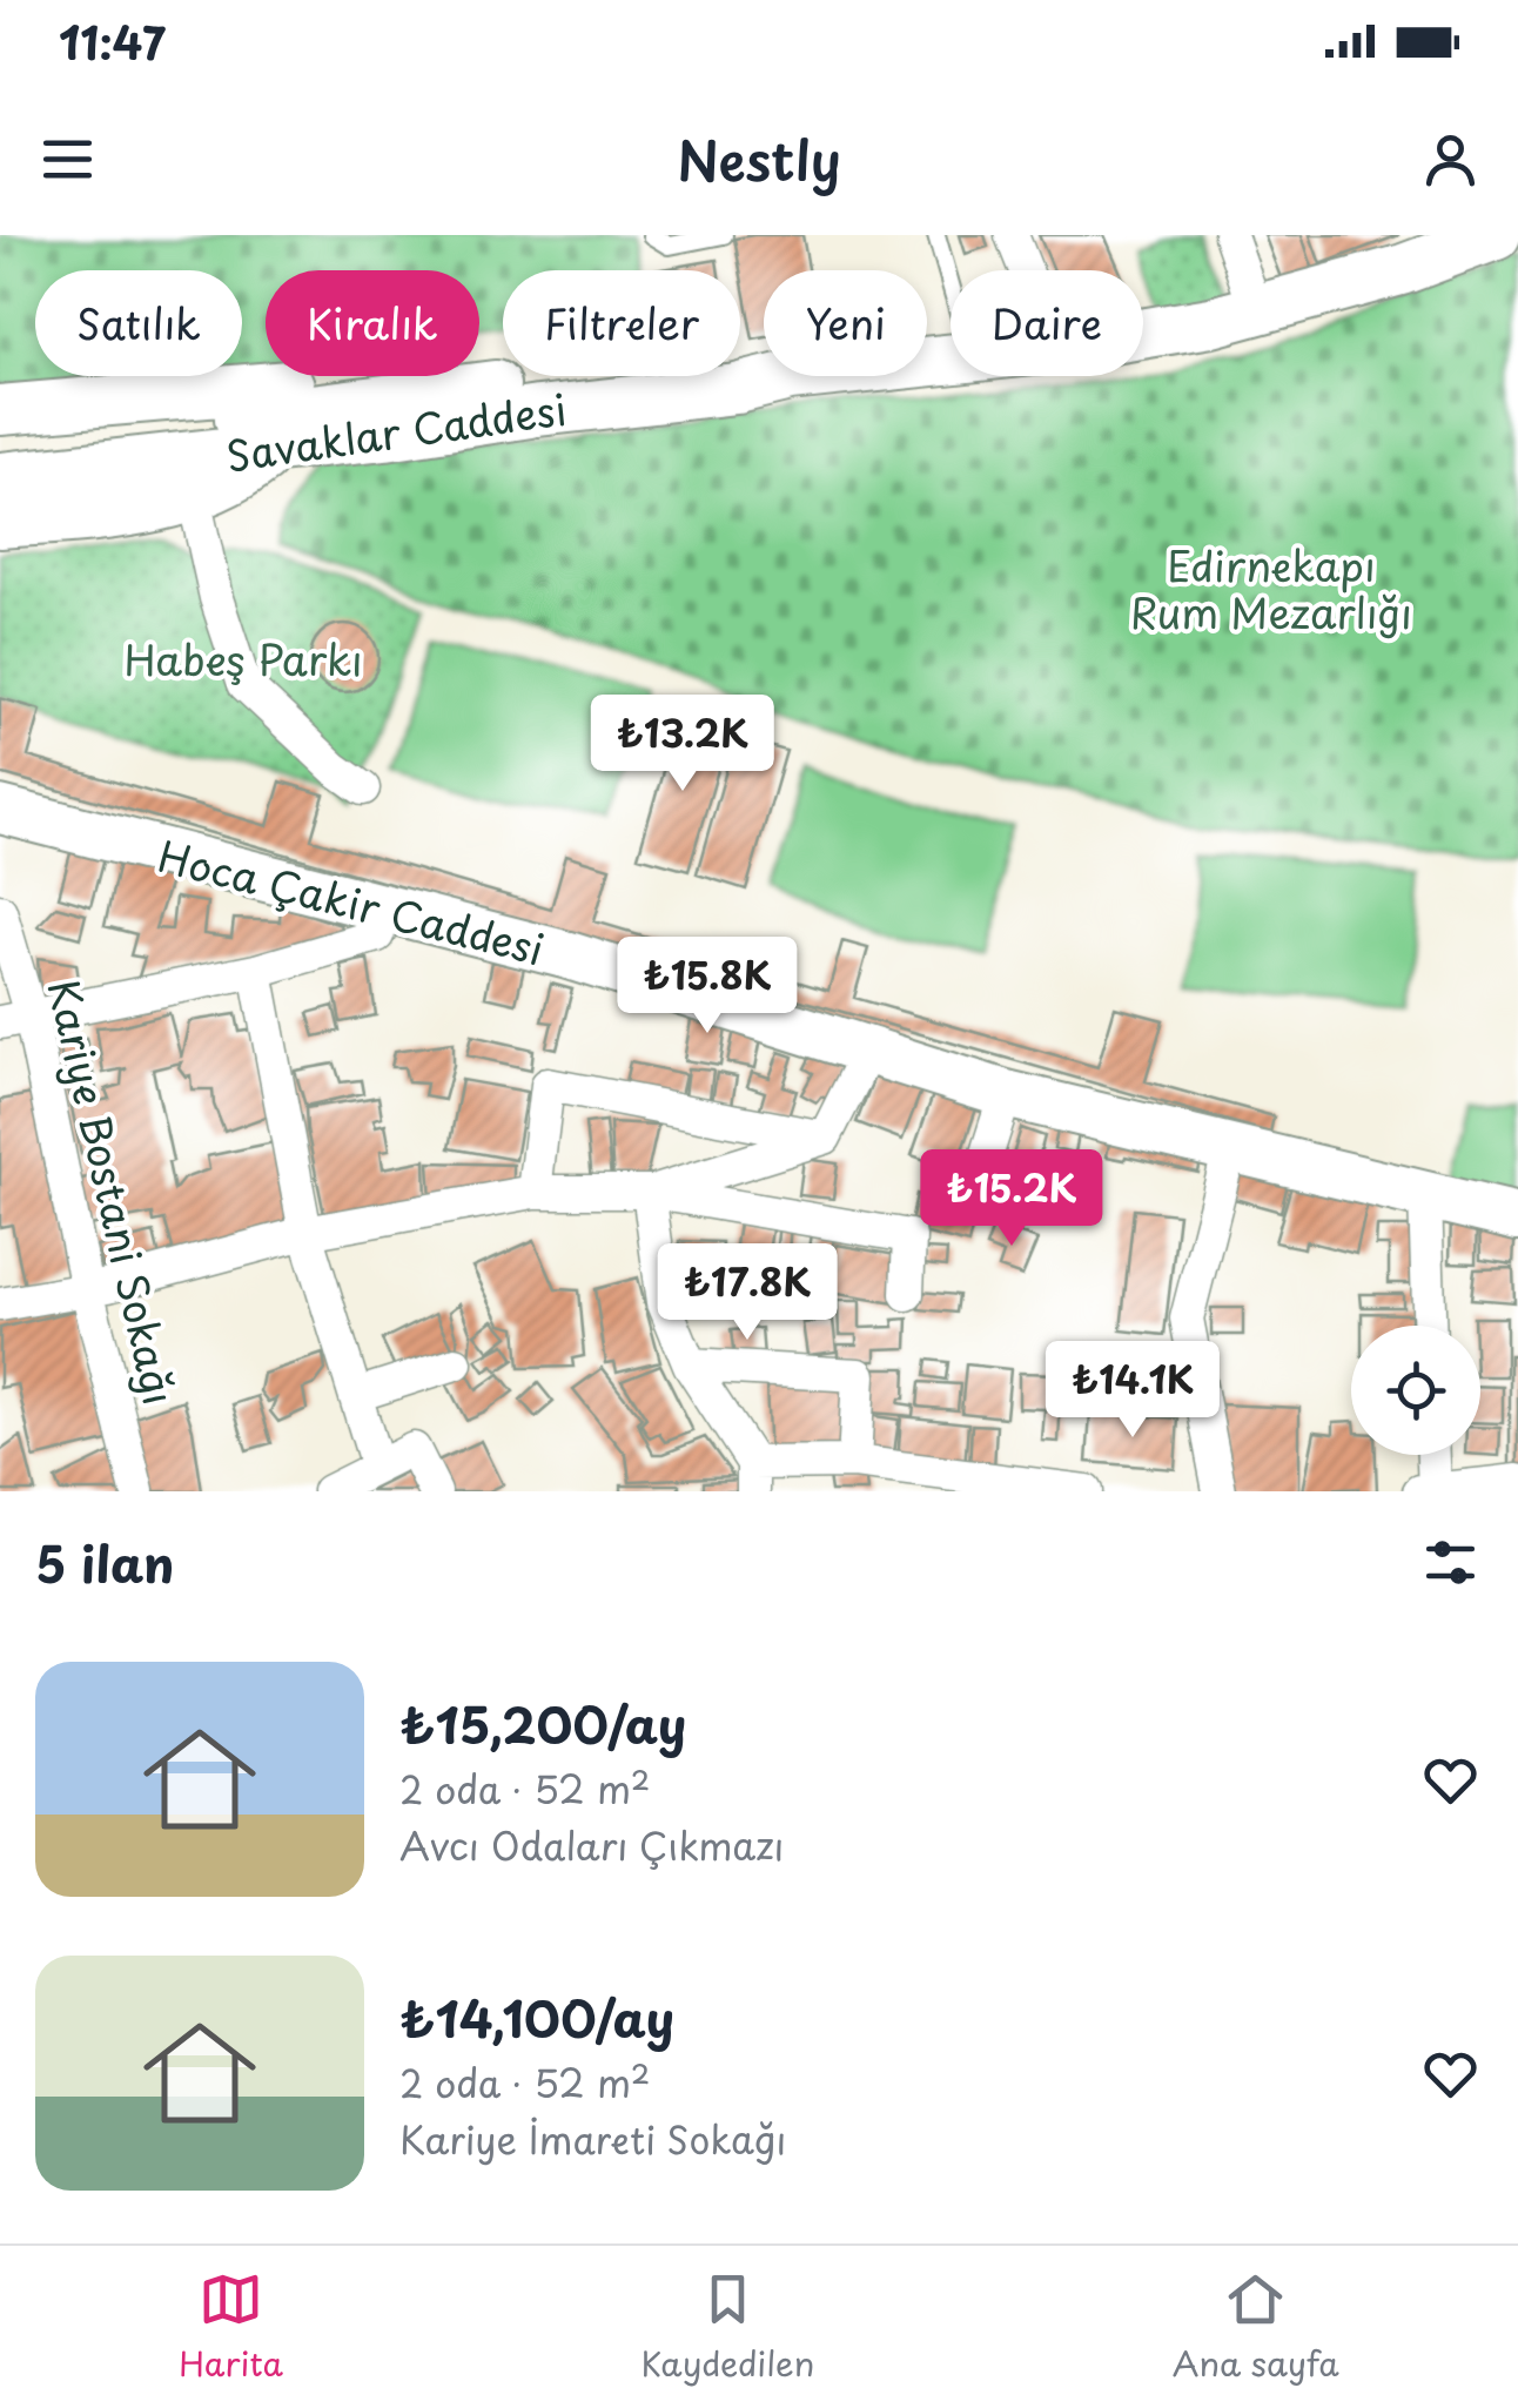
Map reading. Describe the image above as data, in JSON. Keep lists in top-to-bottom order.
{
  "streets": {
    "main road": ["Savaklar Caddesi"],
    "street": ["Hoca Çakir Caddesi", "Kariye Bostani Sokağı"]
  },
  "parks": ["Edirnekapı Rum Mezarlığı", "Habeş Parkı"],
  "page": {
    "status": "11:47",
    "header": "Nestly",
    "chip": [
      "Satılık",
      "Kiralık",
      "Filtreler",
      "Yeni",
      "Daire"
    ],
    "price": [
      "₺13.2K",
      "₺15.8K",
      "₺15.2K",
      "₺17.8K",
      "₺14.1K"
    ],
    "heading": "5 ilan",
    "list": [
      {
        "name": "₺15,200/ay",
        "note": "2 oda · 52 m² · Avcı Odaları Çıkmazı"
      },
      {
        "name": "₺14,100/ay",
        "note": "2 oda · 52 m² · Kariye İmareti Sokağı"
      }
    ],
    "tabs": ["Harita", "Kaydedilen", "Ana sayfa"]
  }
}
